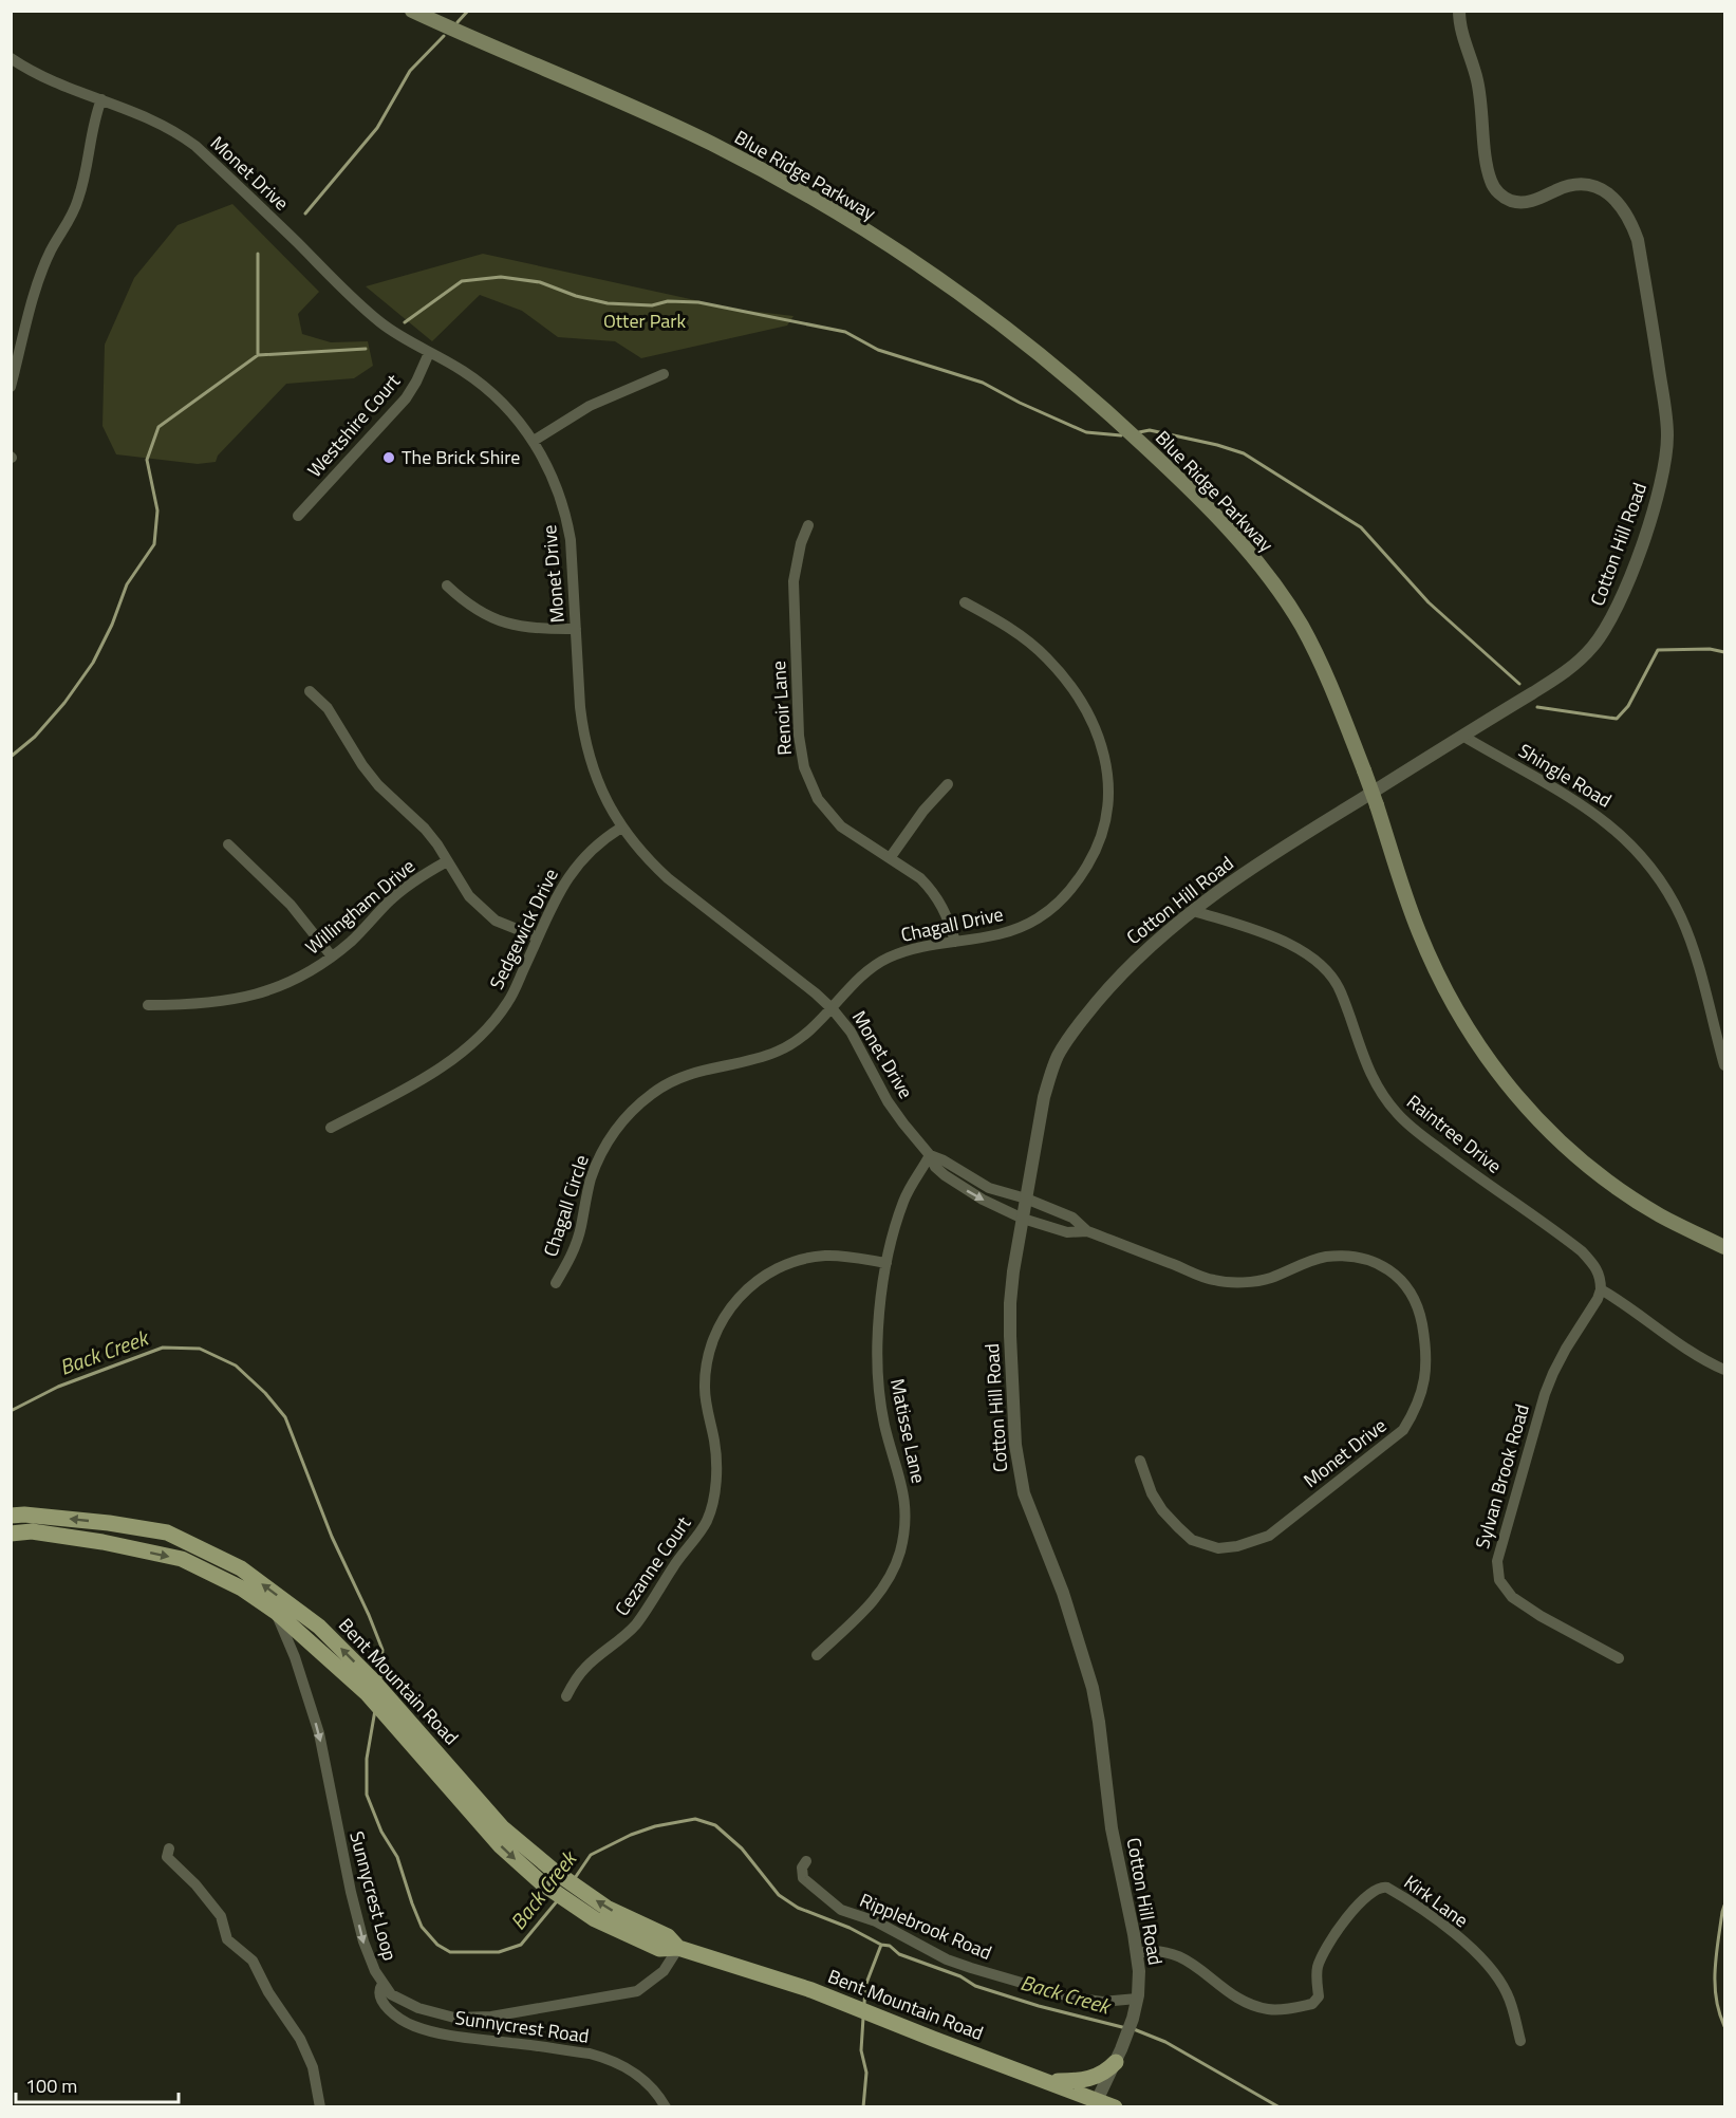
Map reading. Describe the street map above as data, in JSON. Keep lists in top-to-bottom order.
{
  "streets": {
    "main road": ["Blue Ridge Parkway", "Bent Mountain Road"],
    "street": [
      "Monet Drive",
      "Westshire Court",
      "Cotton Hill Road",
      "Renoir Lane",
      "Shingle Road",
      "Willingham Drive",
      "Chagall Drive",
      "Sedgewick Drive",
      "Raintree Drive",
      "Chagall Circle",
      "Matisse Lane",
      "Sylvan Brook Road",
      "Cezanne Court",
      "Sunnycrest Loop",
      "Kirk Lane",
      "Ripplebrook Road",
      "Sunnycrest Road"
    ]
  },
  "crossings": [
    ["Monet Drive", "Westshire Court"],
    ["Monet Drive", "Cotton Hill Road"],
    ["Monet Drive", "Chagall Drive"],
    ["Monet Drive", "Sedgewick Drive"],
    ["Monet Drive", "Chagall Circle"],
    ["Monet Drive", "Matisse Lane"],
    ["Cotton Hill Road", "Shingle Road"],
    ["Cotton Hill Road", "Raintree Drive"],
    ["Cotton Hill Road", "Bent Mountain Road"],
    ["Cotton Hill Road", "Kirk Lane"],
    ["Cotton Hill Road", "Ripplebrook Road"],
    ["Renoir Lane", "Chagall Drive"],
    ["Chagall Drive", "Chagall Circle"],
    ["Raintree Drive", "Sylvan Brook Road"],
    ["Matisse Lane", "Cezanne Court"],
    ["Bent Mountain Road", "Sunnycrest Loop"],
    ["Sunnycrest Loop", "Sunnycrest Road"]
  ],
  "one_way": ["Sunnycrest Loop"],
  "water": ["Back Creek"],
  "parks": ["Otter Park"],
  "places": ["The Brick Shire"],
  "scale_bar": "100 m"
}
